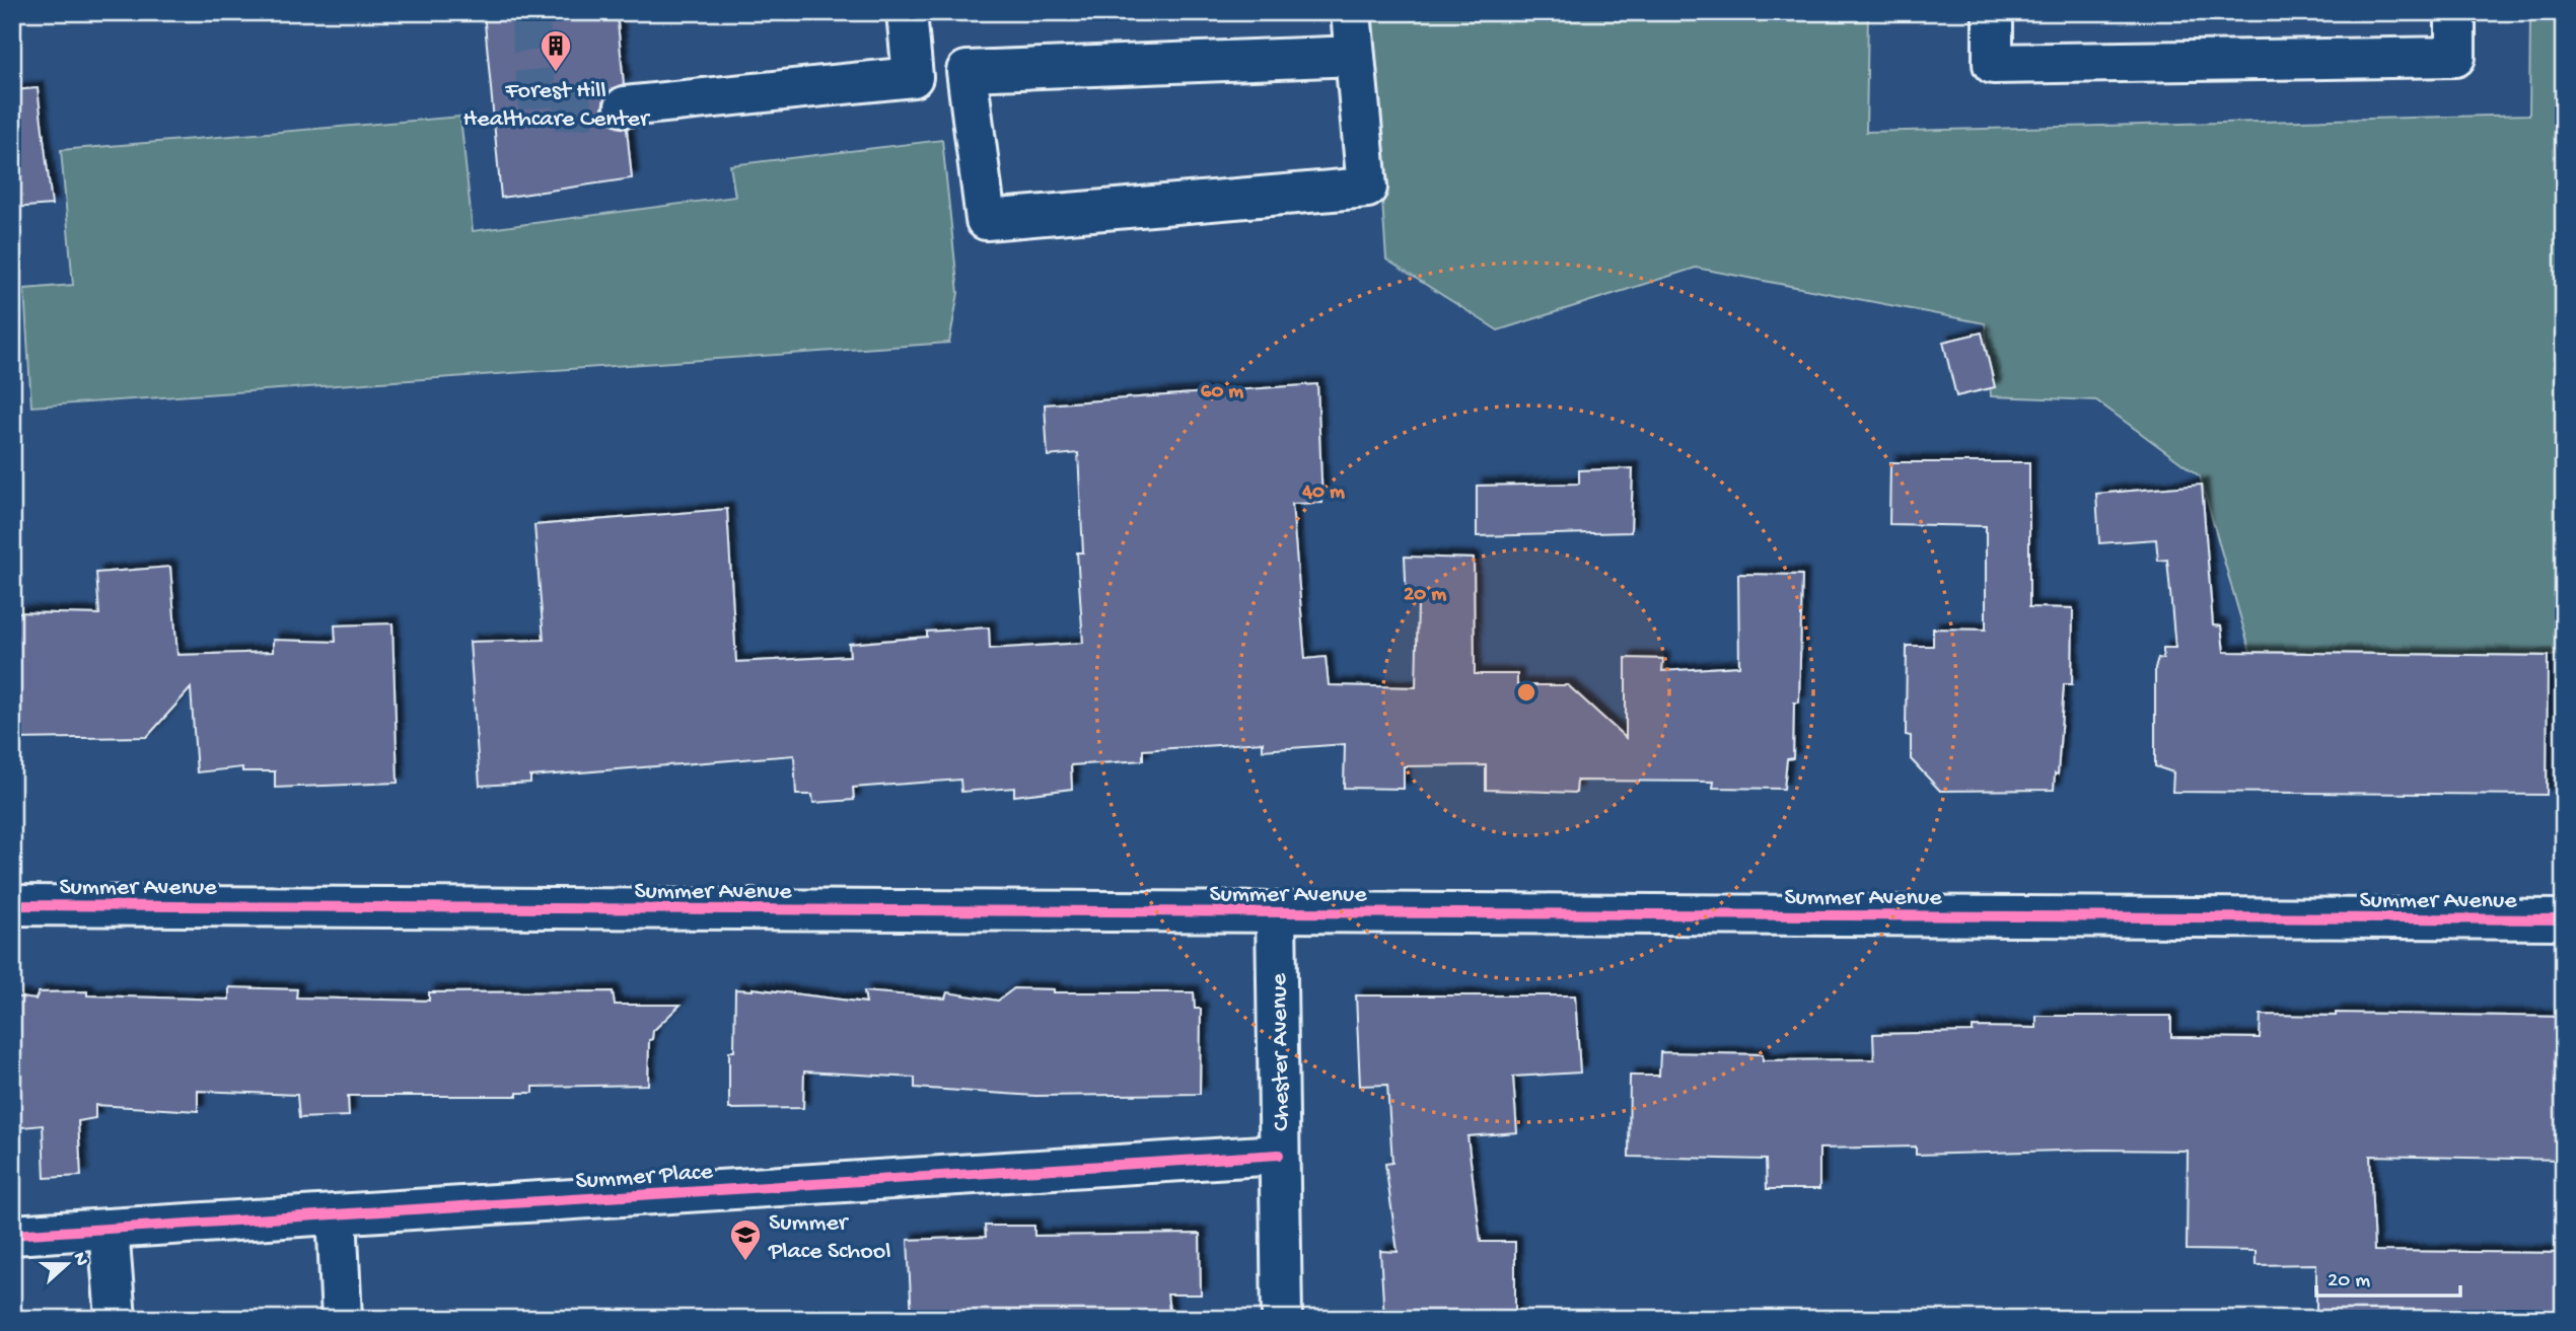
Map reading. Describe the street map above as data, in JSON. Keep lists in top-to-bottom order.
{
  "streets": {
    "street": ["Summer Avenue", "Chester Avenue", "Summer Place"]
  },
  "crossings": [
    ["Summer Avenue", "Chester Avenue"],
    ["Chester Avenue", "Summer Place"]
  ],
  "places": {
    "building": ["Forest Hill Healthcare Center"],
    "school or university": ["Summer Place School"]
  },
  "scale_bar": "20 m",
  "north": "right",
  "rings": ["60 m", "40 m", "20 m"]
}
